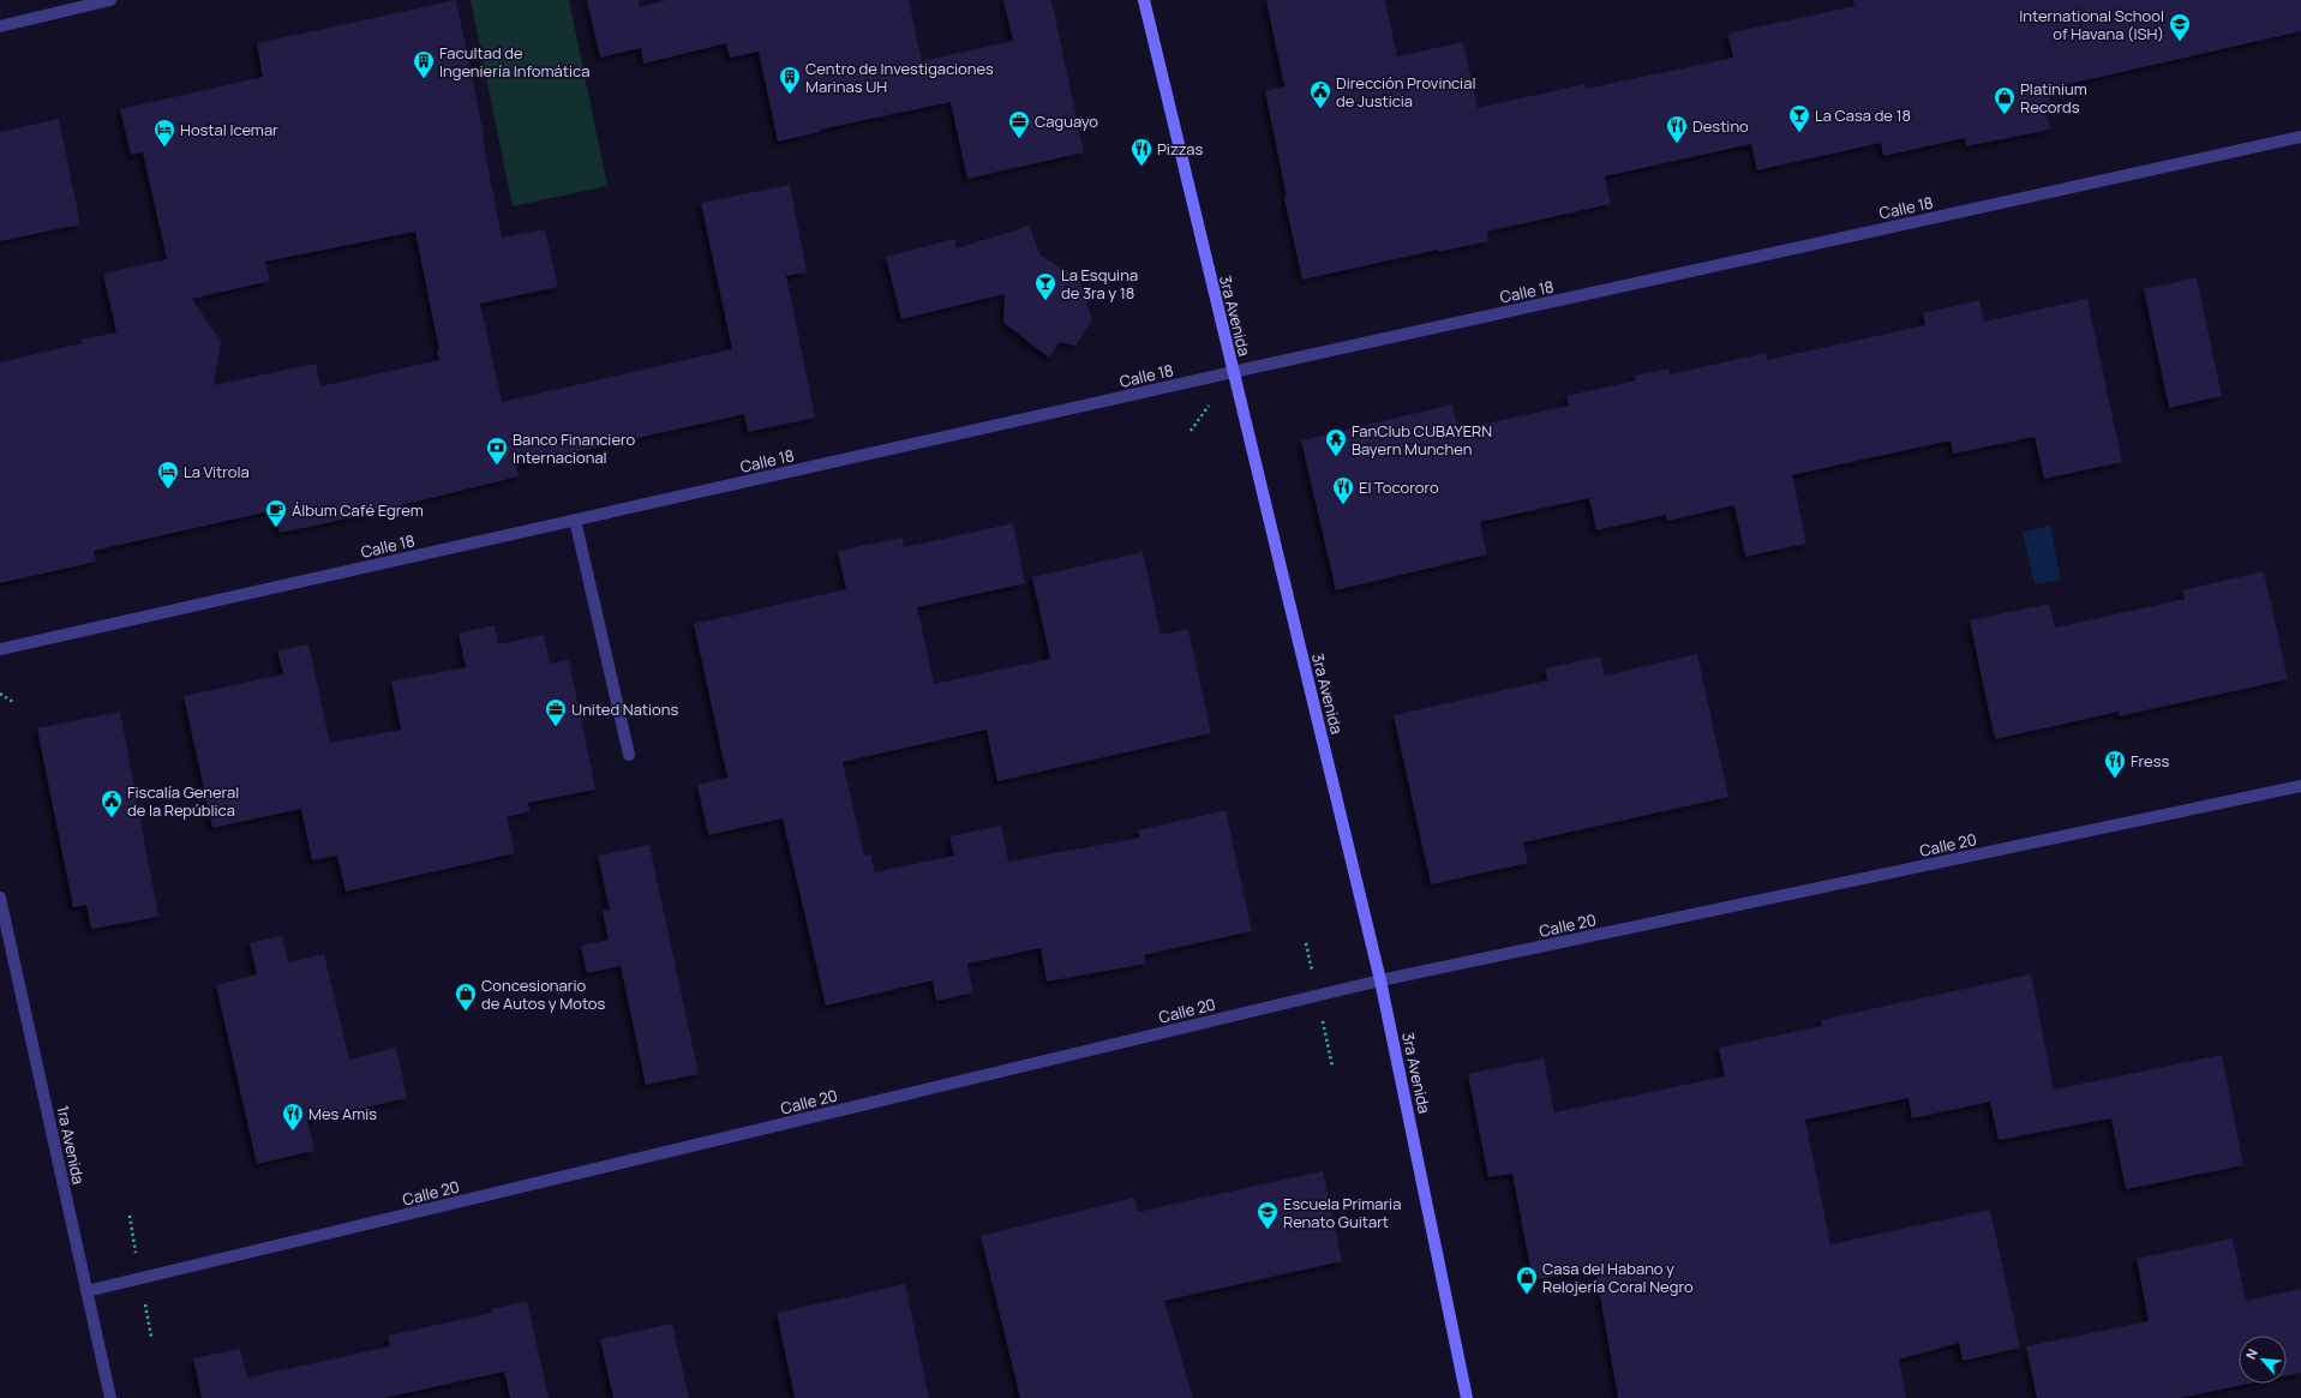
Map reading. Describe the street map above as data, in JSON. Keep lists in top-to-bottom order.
{
  "streets": {
    "main road": ["3ra Avenida"],
    "street": ["Calle 18", "Calle 20", "1ra Avenida"]
  },
  "crossings": [
    ["Calle 18", "3ra Avenida"],
    ["3ra Avenida", "Calle 20"],
    ["Calle 20", "1ra Avenida"]
  ],
  "places": {
    "school or university": ["International School of Havana (ISH)", "Escuela Primaria Renato Guitart"],
    "building": ["Facultad de Ingeniería Infomática", "Centro de Investigaciones Marinas UH"],
    "public building": ["Dirección Provincial de Justicia", "Fiscalía General de la República"],
    "shop": ["Platinium Records", "Concesionario de Autos y Motos", "Casa del Habano y Relojería Coral Negro"],
    "bar": ["La Casa de 18", "La Esquina de 3ra y 18"],
    "office": ["Caguayo", "United Nations"],
    "restaurant": [
      "Destino",
      "Pizzas",
      "El Tocororo",
      "Fress",
      "Mes Amis"
    ],
    "hotel": ["Hostal Icemar", "La Vitrola"],
    "temple": ["FanClub CUBAYERN Bayern Munchen"],
    "bank": ["Banco Financiero Internacional"],
    "cafe": ["Álbum Café Egrem"]
  },
  "north": "top left"
}
